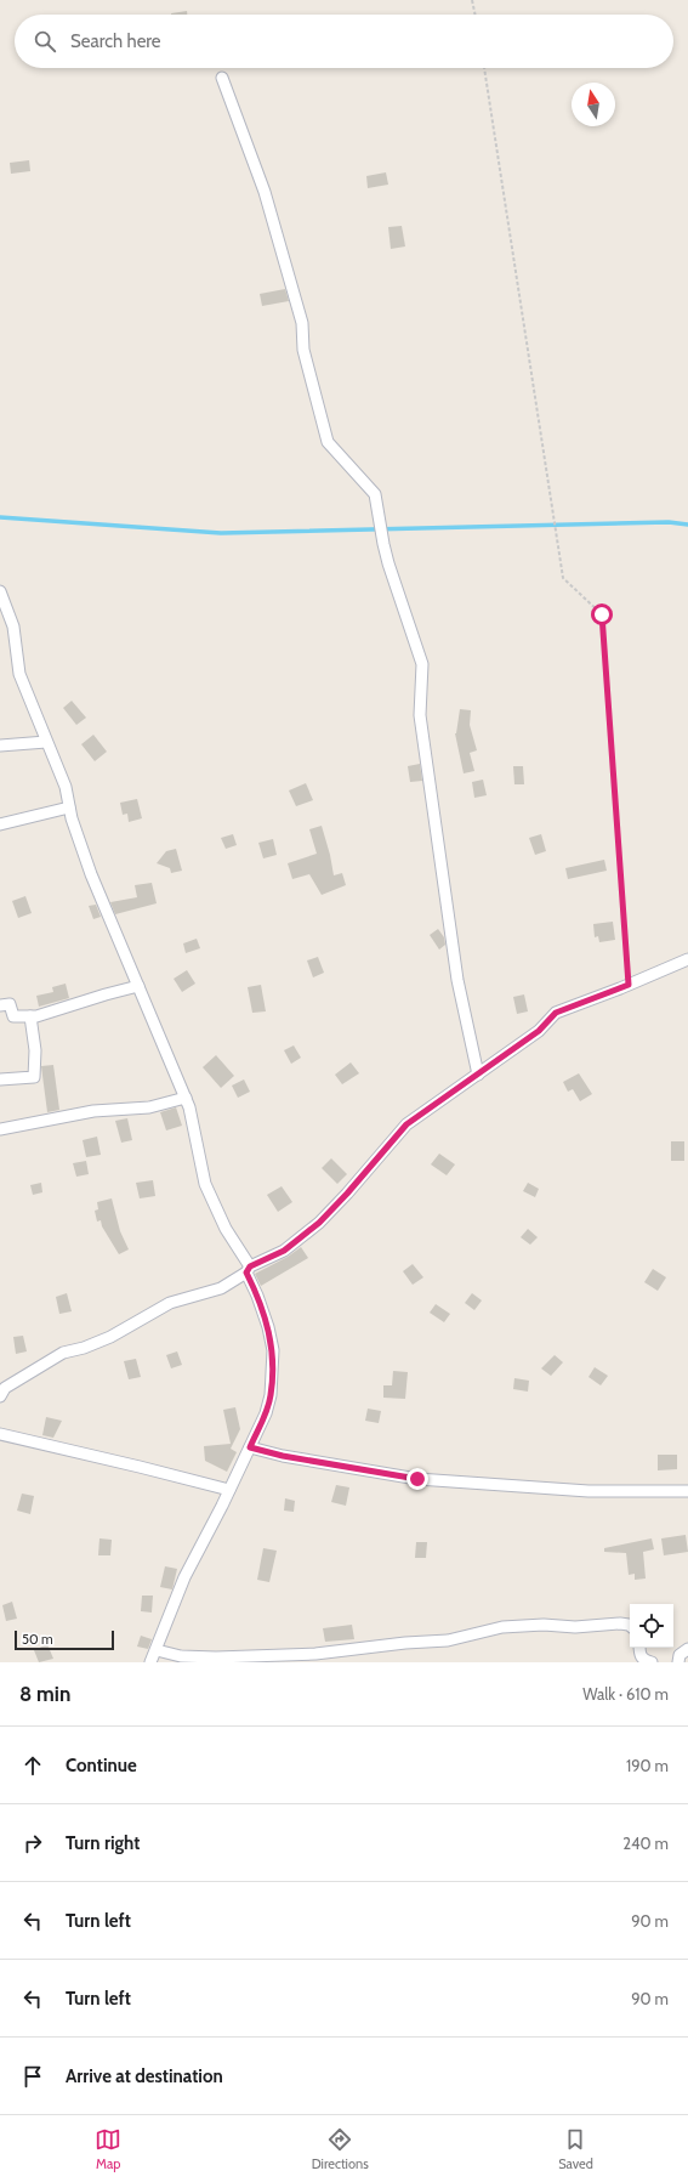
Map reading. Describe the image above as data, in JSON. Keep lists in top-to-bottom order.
{
  "scale_bar": "50 m",
  "north": "top",
  "page": {
    "search": "Search here",
    "scale": "50 m",
    "heading": ["8 min", "Walk · 610 m"],
    "list": [
      ["Continue", "190 m"],
      ["Turn right", "240 m"],
      ["Turn left", "90 m"],
      ["Turn left", "90 m"],
      "Arrive at destination"
    ],
    "nav": ["Map", "Directions", "Saved"]
  }
}
